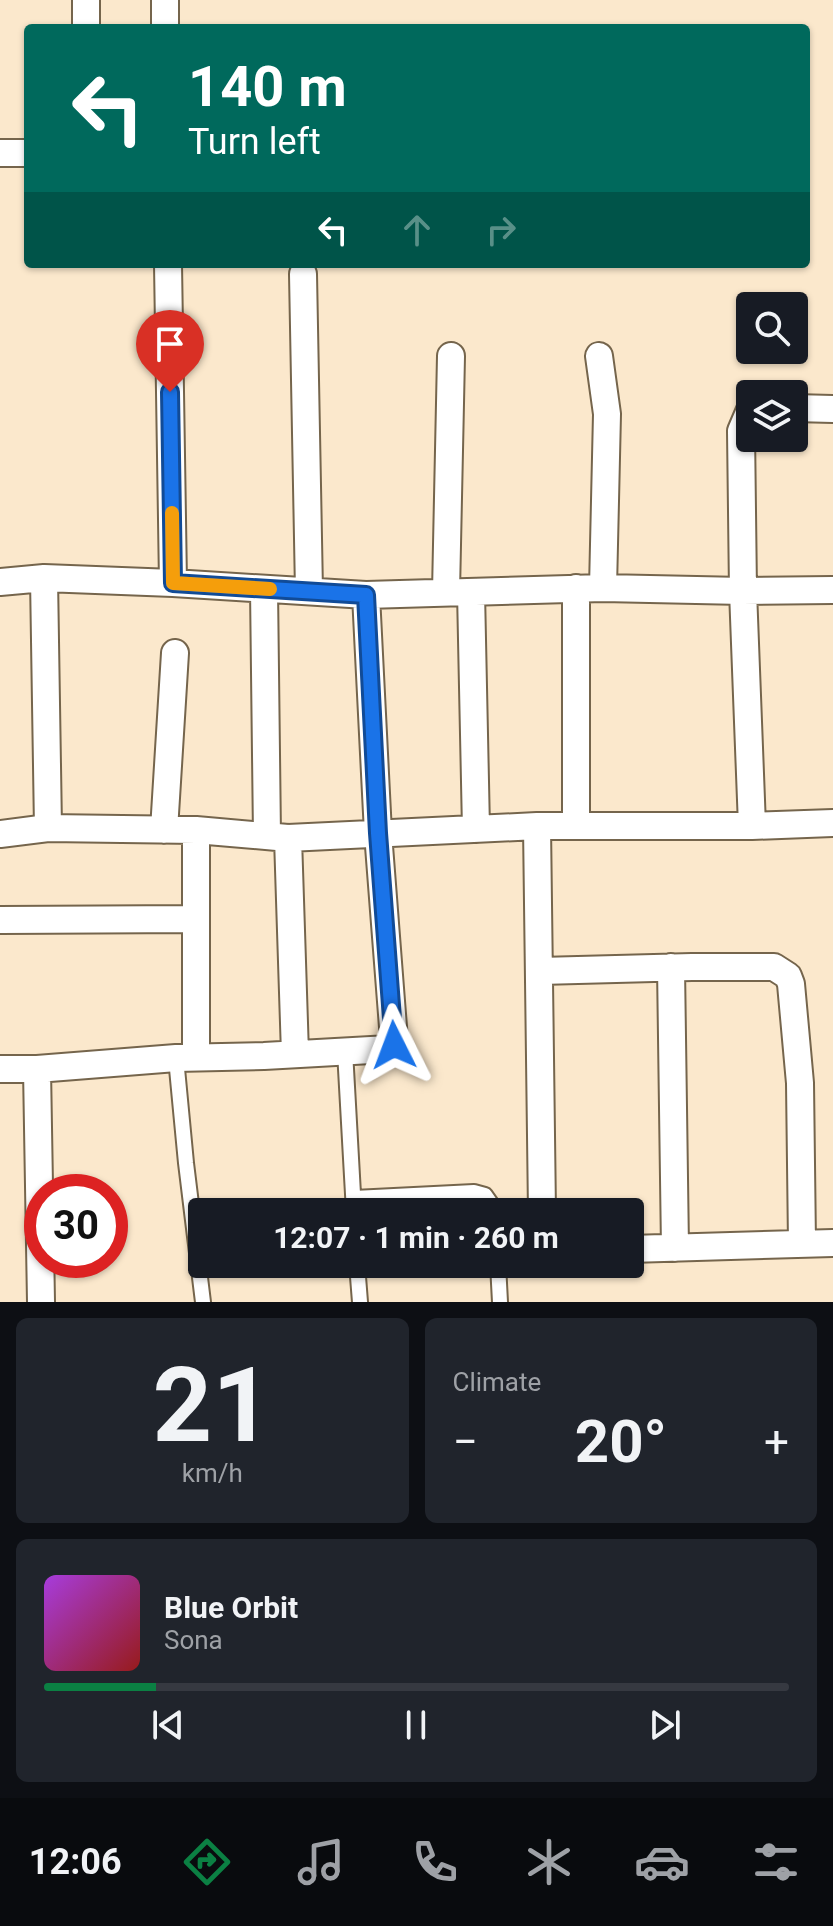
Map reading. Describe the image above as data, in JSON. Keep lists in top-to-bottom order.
{
  "page": {
    "turn": ["140 m", "Turn left"],
    "limit": "30",
    "trip": "12:07 · 1 min · 260 m",
    "tile": [
      ["21", "km/h"],
      "Climate"
    ],
    "heat": ["−", "20°", "+"],
    "song": ["Blue Orbit", "Sona"],
    "tabs": "12:06"
  }
}
